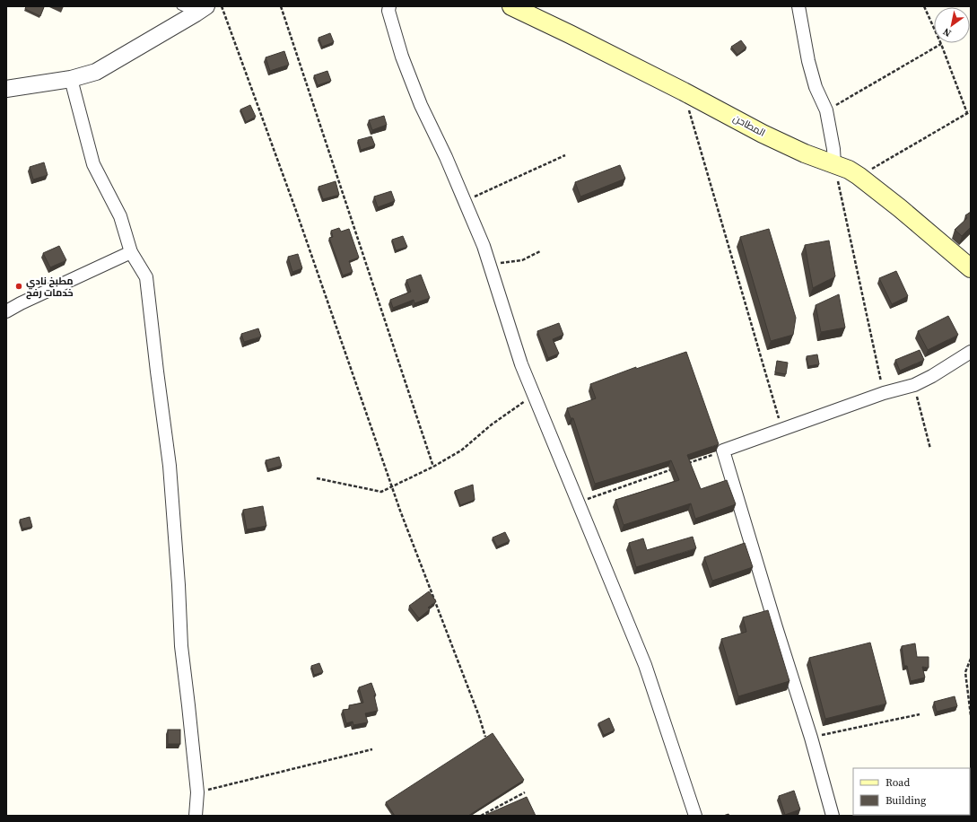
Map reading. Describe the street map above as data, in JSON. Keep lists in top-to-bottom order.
{
  "streets": {
    "main road": ["المطاحن"]
  },
  "places": ["مطبخ نادي خدمات رفح"],
  "legend": ["Road", "Building"],
  "north": "bottom left"
}
